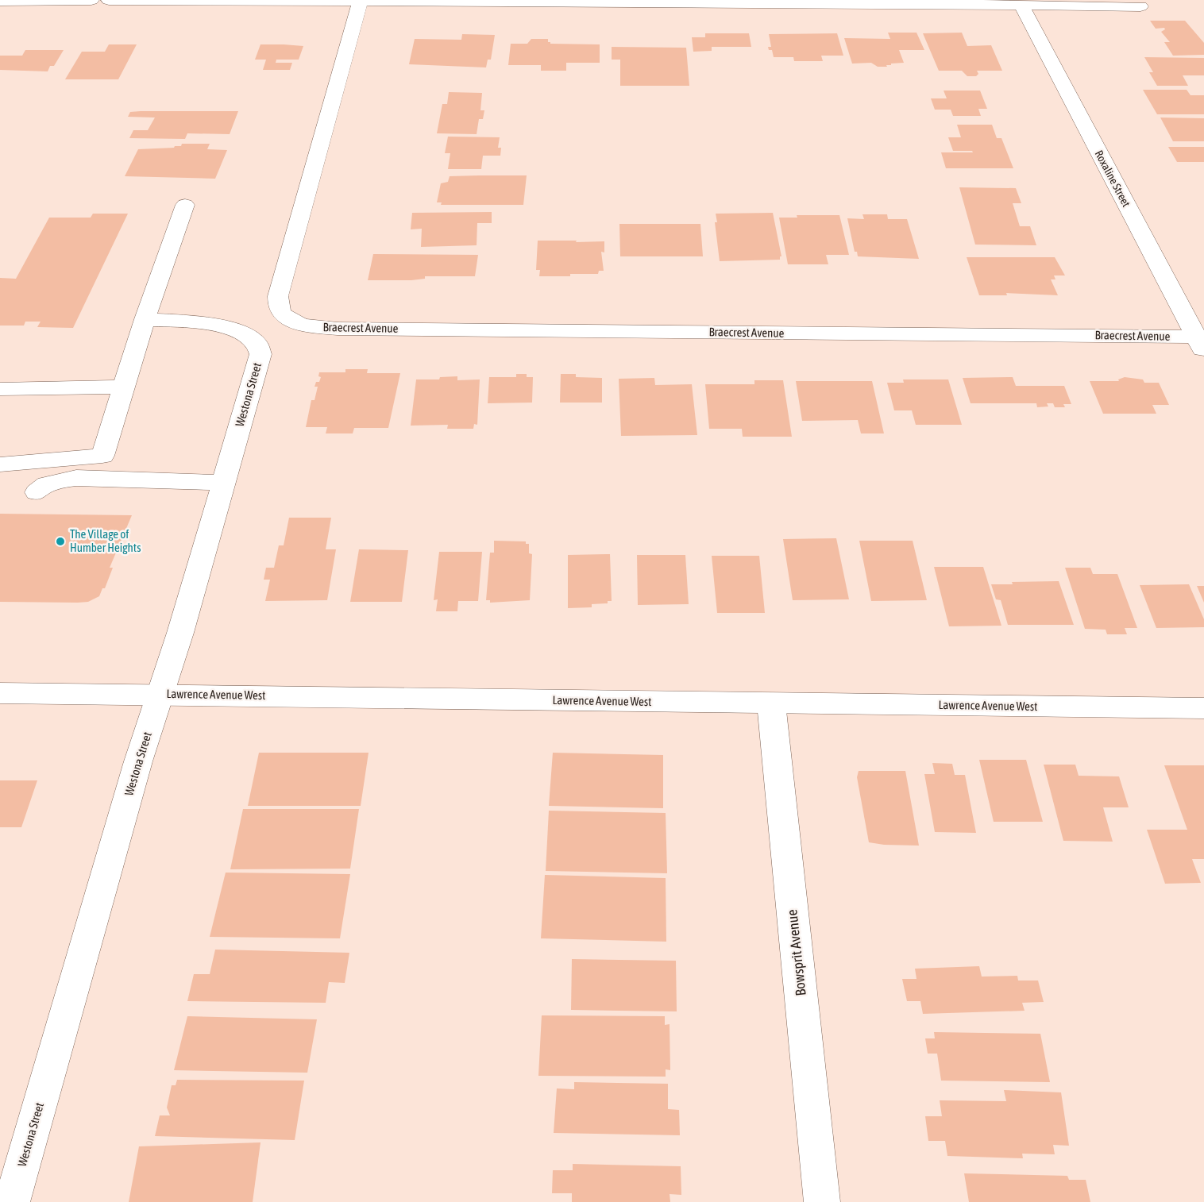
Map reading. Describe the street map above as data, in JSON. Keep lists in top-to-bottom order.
{
  "streets": {
    "street": [
      "Roxaline Street",
      "Braecrest Avenue",
      "Westona Street",
      "Lawrence Avenue West",
      "Bowsprit Avenue"
    ]
  },
  "crossings": [
    ["Roxaline Street", "Braecrest Avenue"],
    ["Westona Street", "Lawrence Avenue West"],
    ["Lawrence Avenue West", "Bowsprit Avenue"]
  ],
  "places": ["The Village of Humber Heights"]
}
